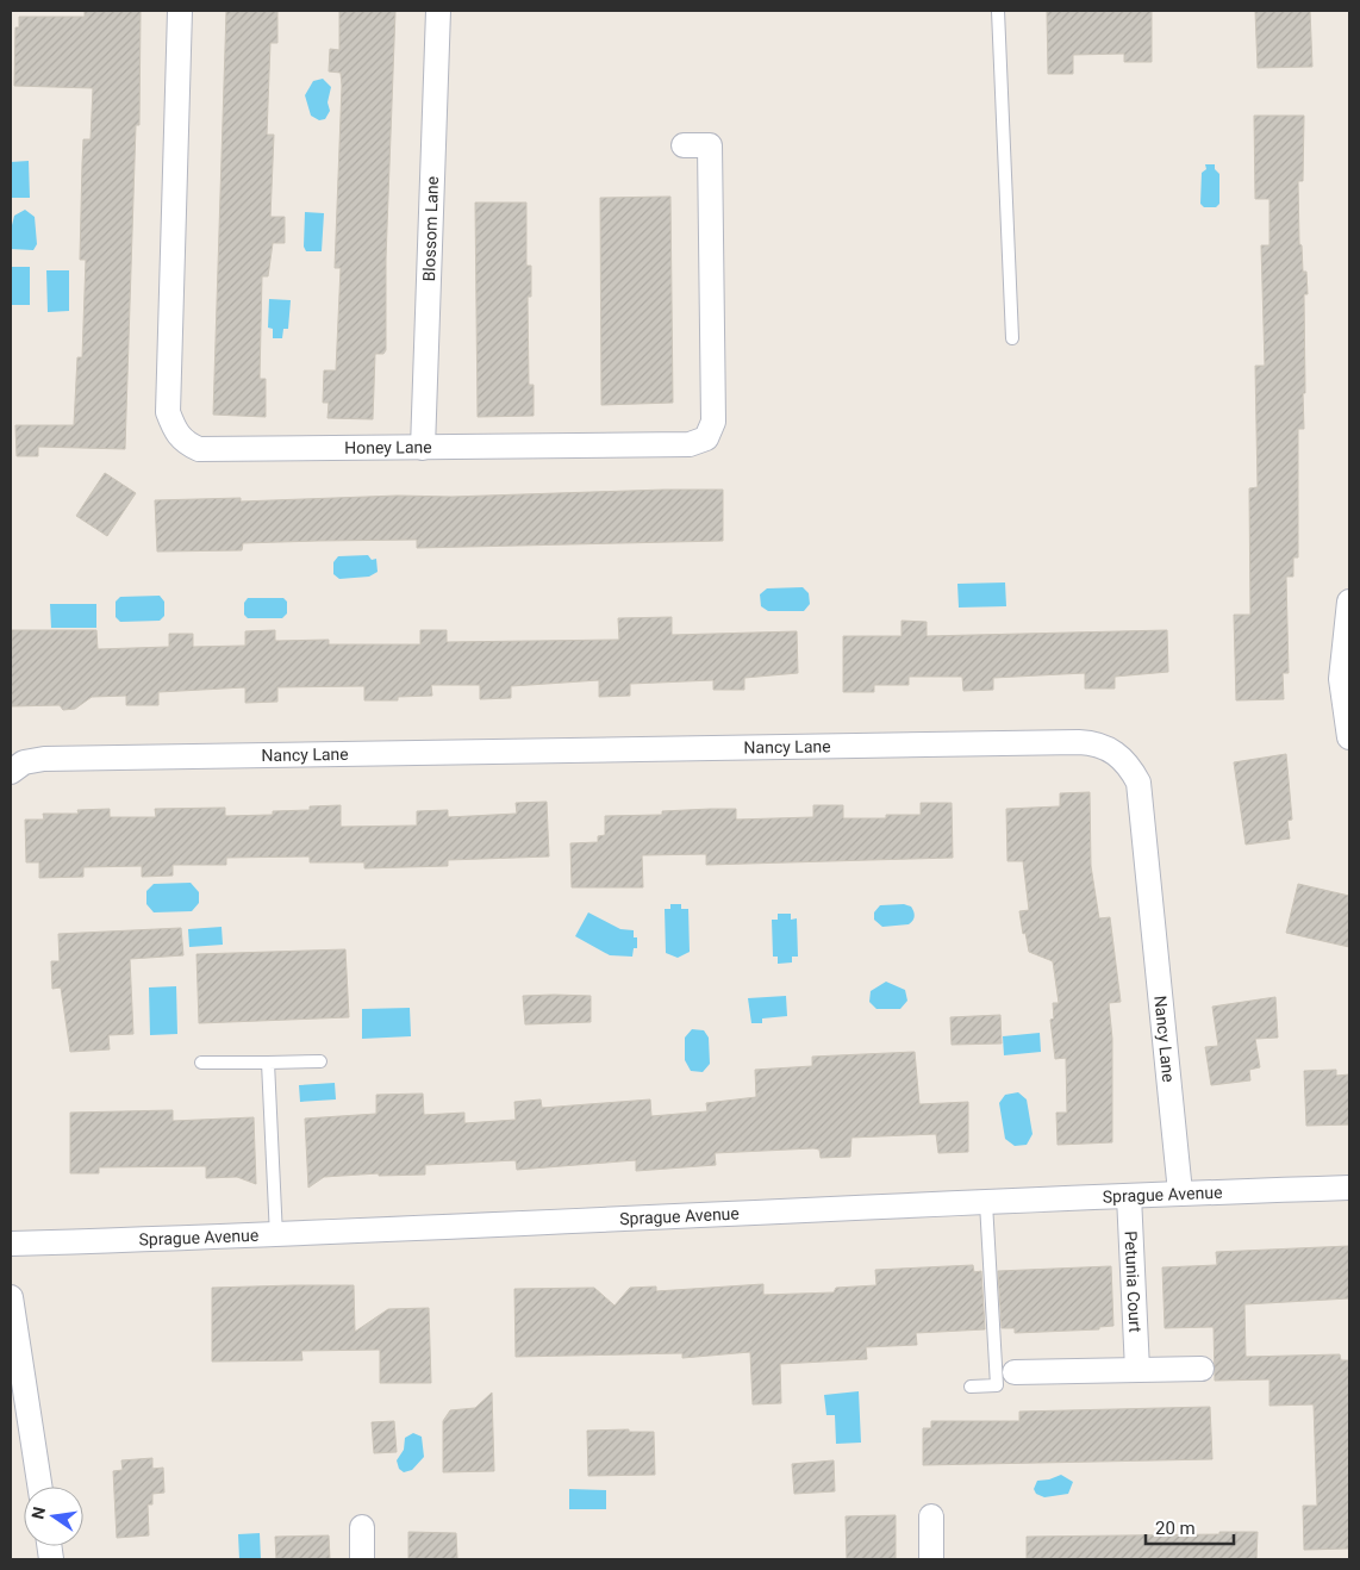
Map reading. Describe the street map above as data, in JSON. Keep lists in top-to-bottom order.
{
  "streets": {
    "street": [
      "Blossom Lane",
      "Honey Lane",
      "Nancy Lane",
      "Sprague Avenue",
      "Petunia Court"
    ]
  },
  "crossings": [
    ["Blossom Lane", "Honey Lane"],
    ["Nancy Lane", "Sprague Avenue"],
    ["Sprague Avenue", "Petunia Court"]
  ],
  "scale_bar": "20 m",
  "north": "left"
}
